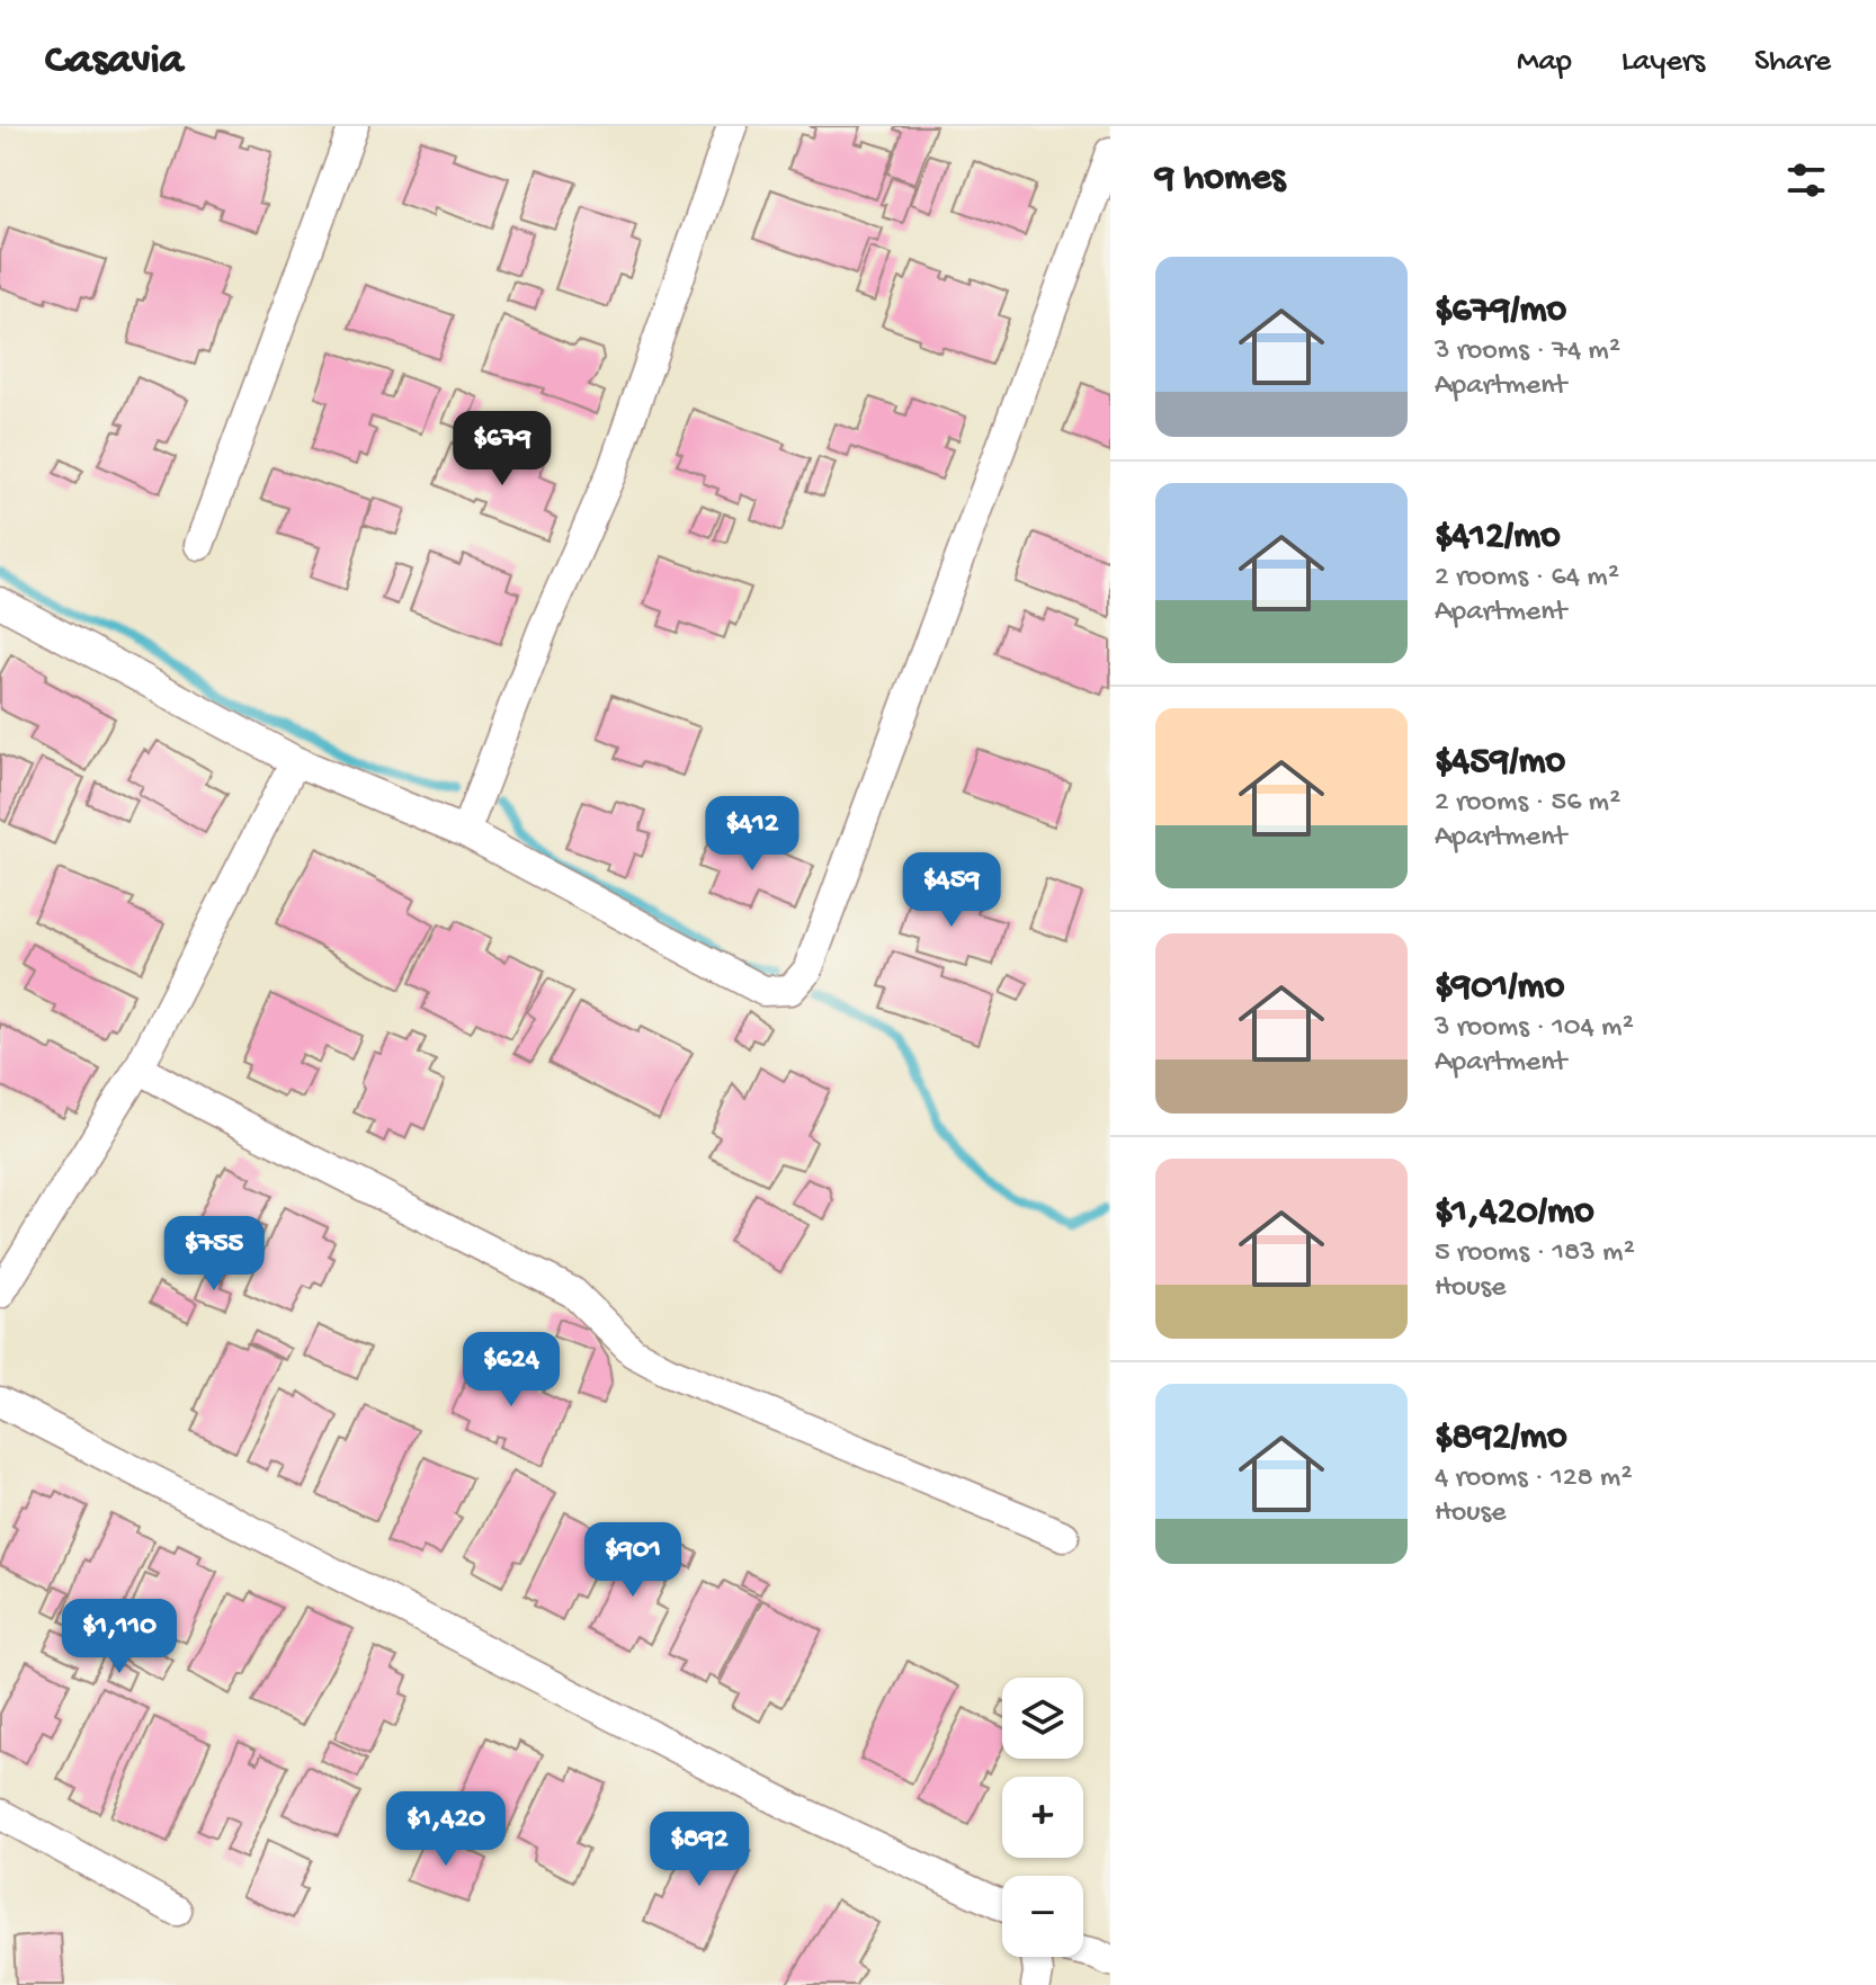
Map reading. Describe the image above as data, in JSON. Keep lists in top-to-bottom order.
{
  "page": {
    "header": "Casavia",
    "nav": ["Map", "Layers", "Share"],
    "heading": "9 homes",
    "list": [
      {
        "name": "$679/mo",
        "note": "3 rooms · 74 m² · Apartment"
      },
      {
        "name": "$412/mo",
        "note": "2 rooms · 64 m² · Apartment"
      },
      {
        "name": "$459/mo",
        "note": "2 rooms · 56 m² · Apartment"
      },
      {
        "name": "$901/mo",
        "note": "3 rooms · 104 m² · Apartment"
      },
      {
        "name": "$1,420/mo",
        "note": "5 rooms · 183 m² · House"
      },
      {
        "name": "$892/mo",
        "note": "4 rooms · 128 m² · House"
      }
    ],
    "price": [
      "$679",
      "$412",
      "$459",
      "$755",
      "$624",
      "$901",
      "$1,110",
      "$1,420",
      "$892"
    ],
    "map_buttons": ["+", "−"]
  }
}
